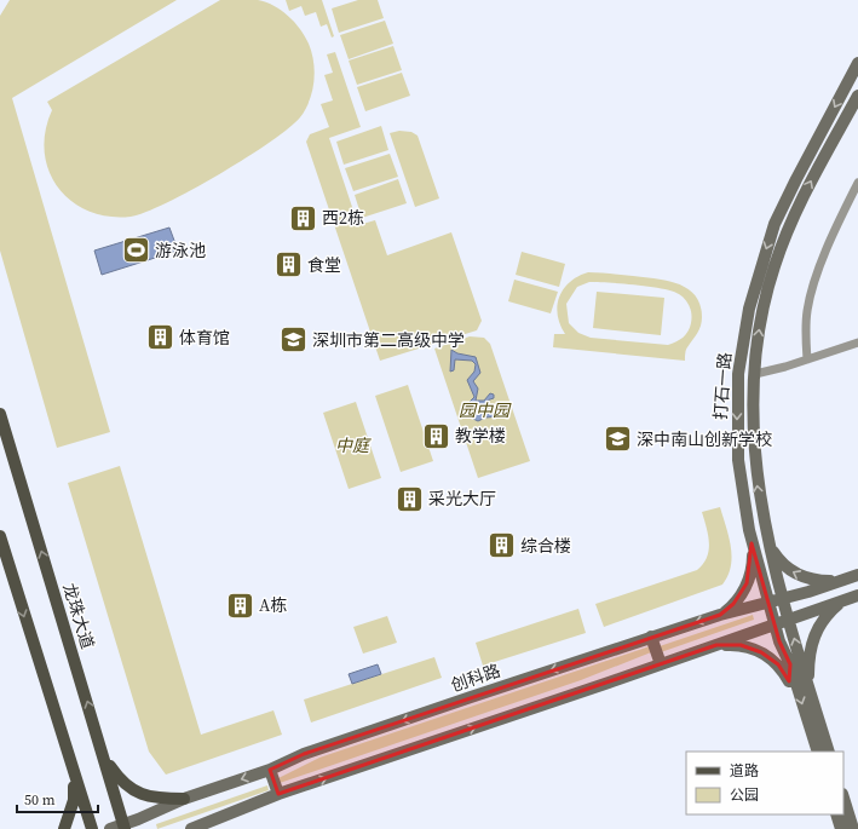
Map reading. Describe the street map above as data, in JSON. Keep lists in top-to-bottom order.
{
  "streets": {
    "main road": ["打石一路", "龙珠大道", "创科路"]
  },
  "crossings": [
    ["打石一路", "创科路"],
    ["龙珠大道", "创科路"]
  ],
  "parks": ["园中园", "中庭"],
  "places": {
    "building": [
      "西2栋",
      "食堂",
      "体育馆",
      "教学楼",
      "采光大厅",
      "综合楼",
      "A栋"
    ],
    "sports": ["游泳池"],
    "school or university": ["深圳市第二高级中学", "深中南山创新学校"]
  },
  "legend": ["道路", "公园"],
  "scale_bar": "50 m"
}
